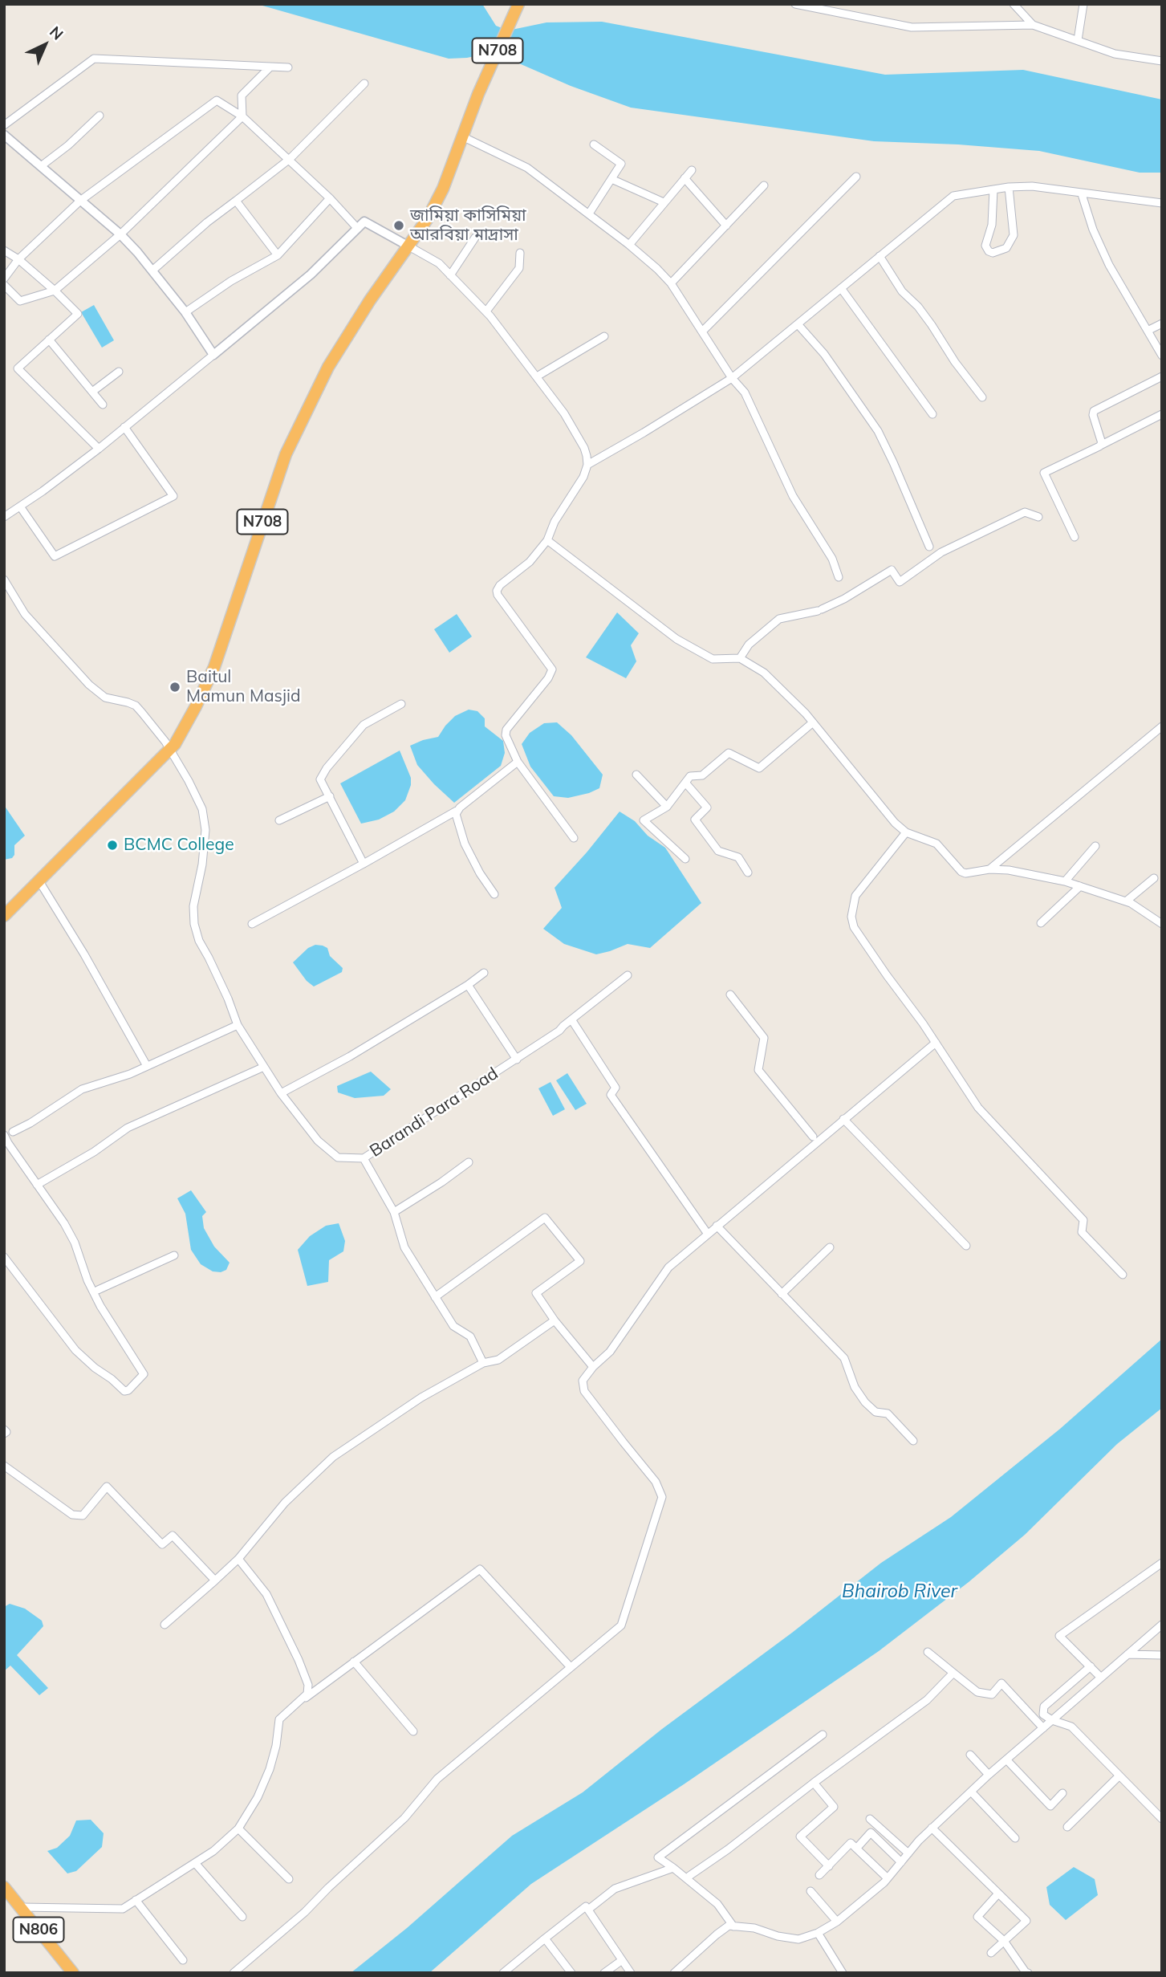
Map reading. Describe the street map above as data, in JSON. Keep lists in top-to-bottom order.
{
  "streets": {
    "highway": ["N708", "N806"],
    "street": ["Barandi Para Road"]
  },
  "crossings": [
    ["N708", "Barandi Para Road"]
  ],
  "water": ["Bhairob River"],
  "places": ["জামিয়া কাসিমিয়া আরবিয়া মাদ্রাসা", "Baitul Mamun Masjid", "BCMC College"],
  "north": "top right"
}
